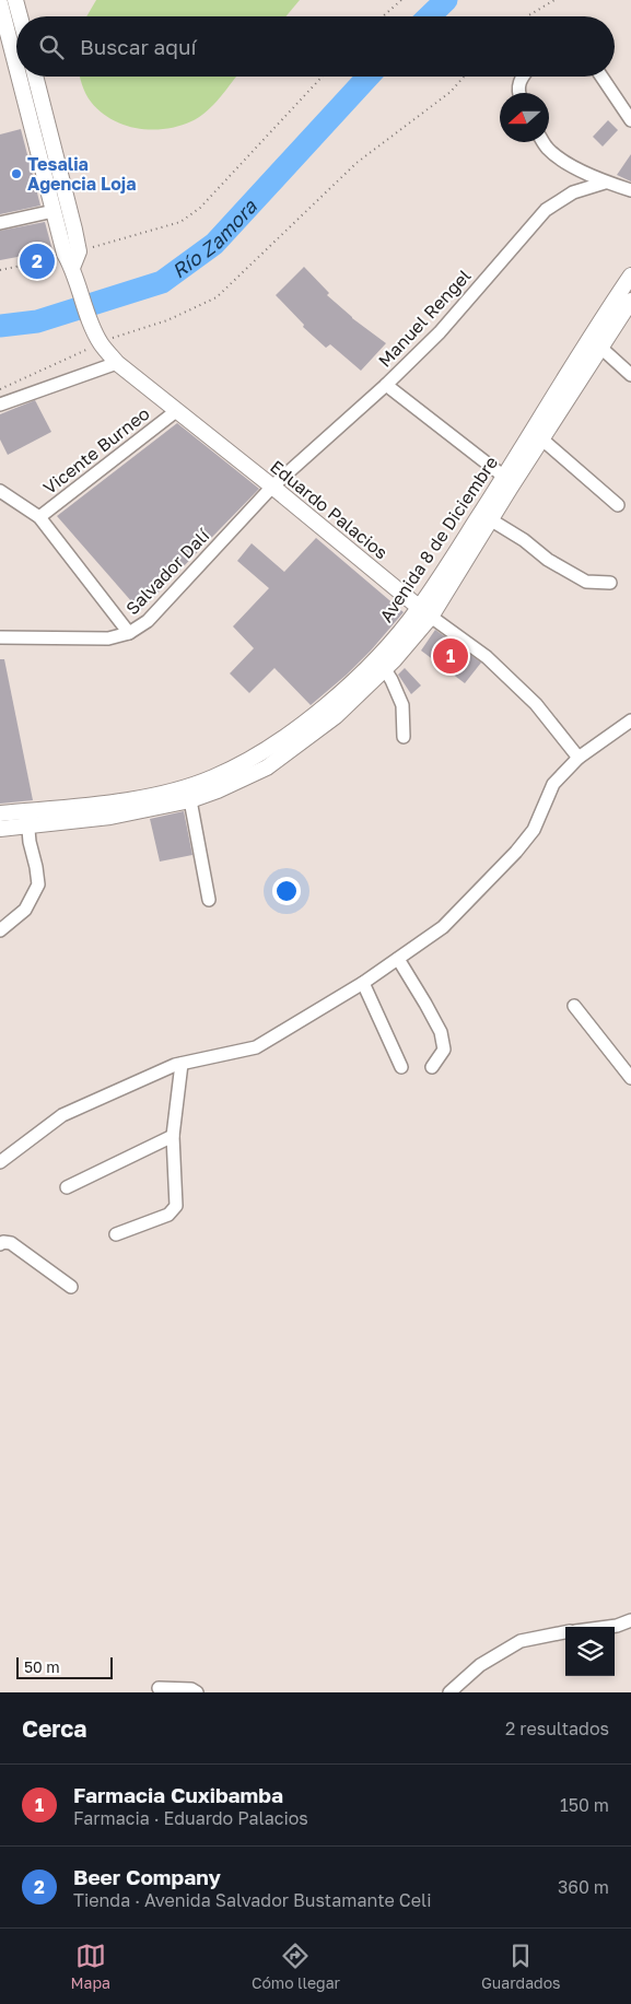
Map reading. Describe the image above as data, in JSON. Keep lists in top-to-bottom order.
{
  "streets": {
    "main road": ["Eduardo Palacios", "Avenida 8 de Diciembre"],
    "street": ["Manuel Rengel", "Vicente Burneo", "Salvador Dalí"]
  },
  "crossings": [
    ["Manuel Rengel", "Eduardo Palacios"],
    ["Manuel Rengel", "Salvador Dalí"],
    ["Vicente Burneo", "Eduardo Palacios"],
    ["Eduardo Palacios", "Avenida 8 de Diciembre"],
    ["Eduardo Palacios", "Salvador Dalí"]
  ],
  "water": ["Río Zamora"],
  "places": ["Tesalia Agencia Loja"],
  "scale_bar": "50 m",
  "north": "left",
  "page": {
    "search": "Buscar aquí",
    "pins": ["2", "1"],
    "scale": "50 m",
    "heading": ["Cerca", "2 resultados"],
    "list": [
      {
        "mark": "1",
        "name": "Farmacia Cuxibamba",
        "note": "Farmacia · Eduardo Palacios",
        "value": "150 m"
      },
      {
        "mark": "2",
        "name": "Beer Company",
        "note": "Tienda · Avenida Salvador Bustamante Celi",
        "value": "360 m"
      }
    ],
    "nav": ["Mapa", "Cómo llegar", "Guardados"]
  }
}
